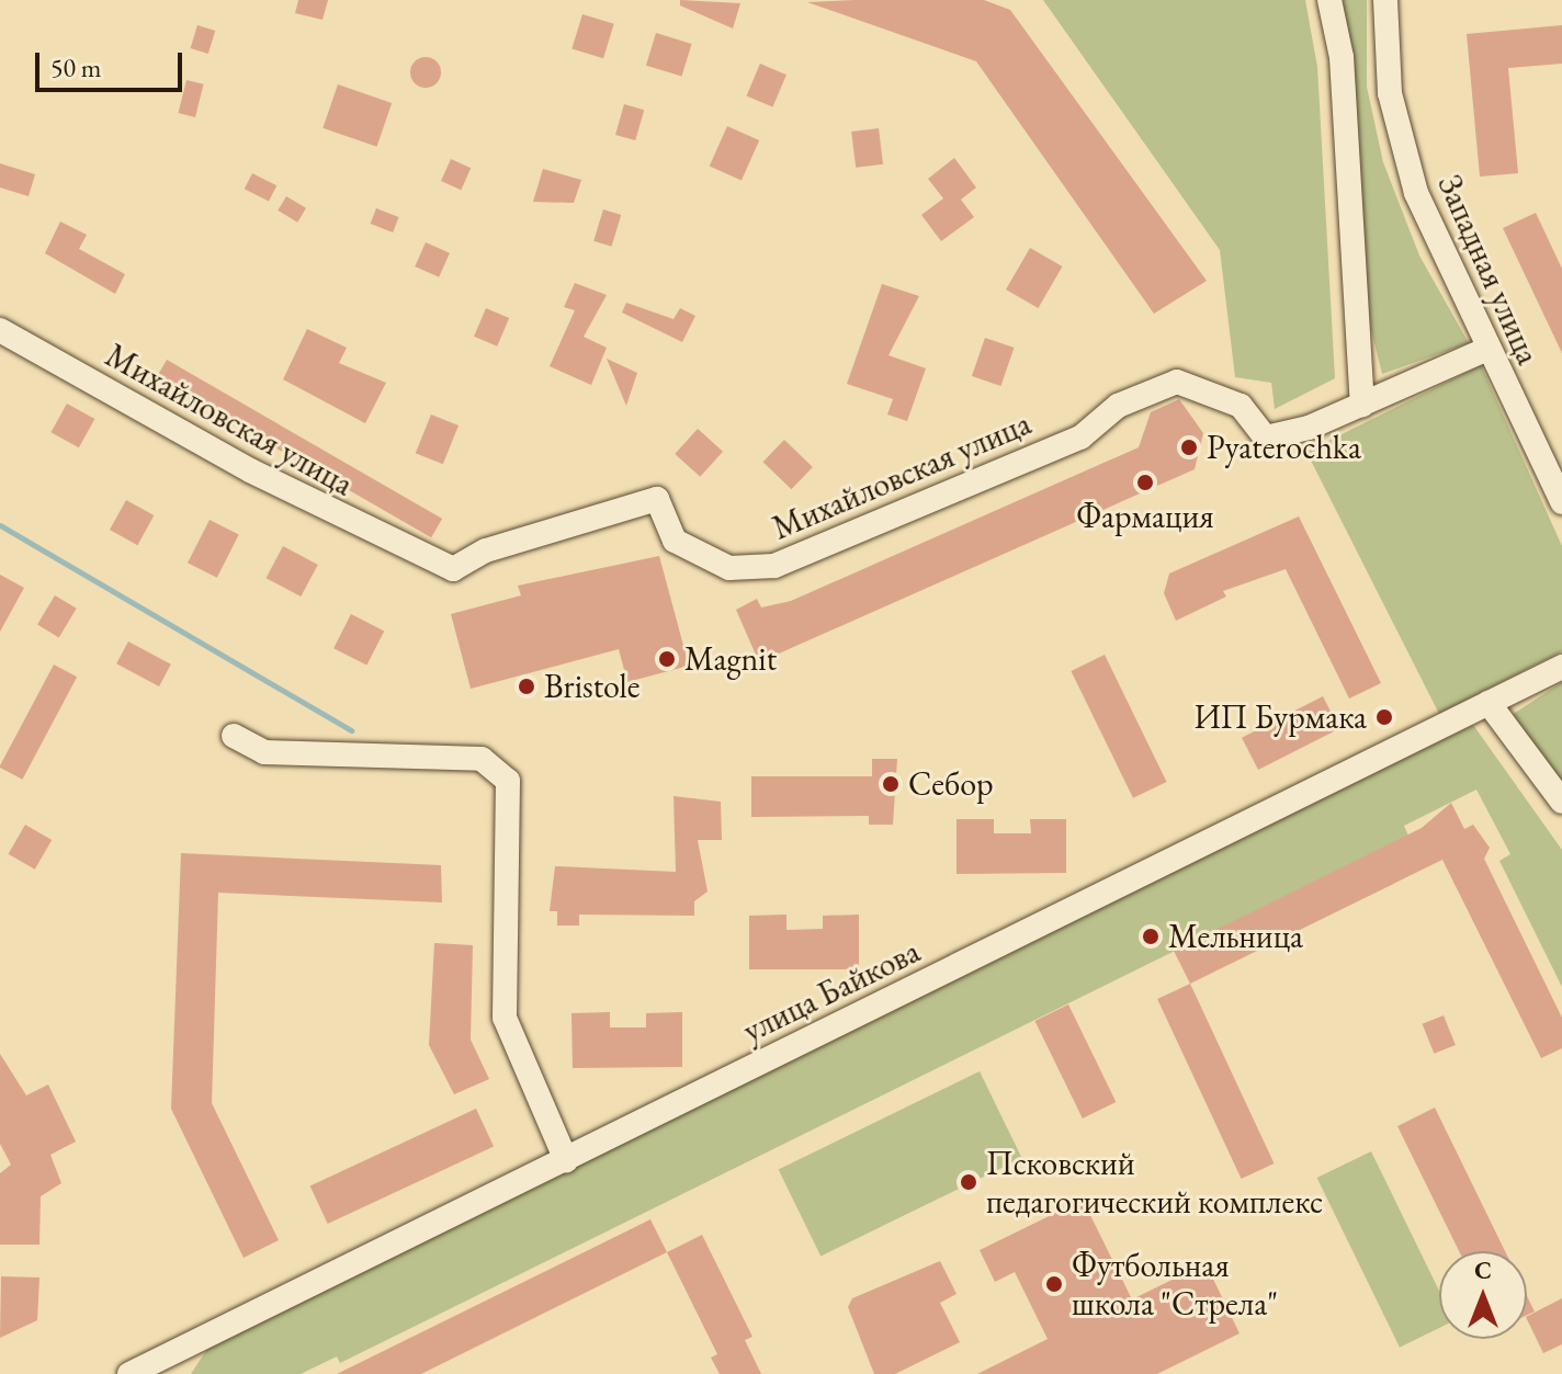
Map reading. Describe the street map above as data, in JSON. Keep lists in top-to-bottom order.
{
  "streets": {
    "street": ["Западная улица", "Михайловская улица", "улица Байкова"]
  },
  "places": [
    "Pyaterochka",
    "Фармация",
    "Magnit",
    "Bristole",
    "ИП Бурмака",
    "Себор",
    "Мельница",
    "Псковский педагогический комплекс",
    "Футбольная школа \"Стрела\""
  ],
  "scale_bar": "50 m",
  "north": "top"
}
